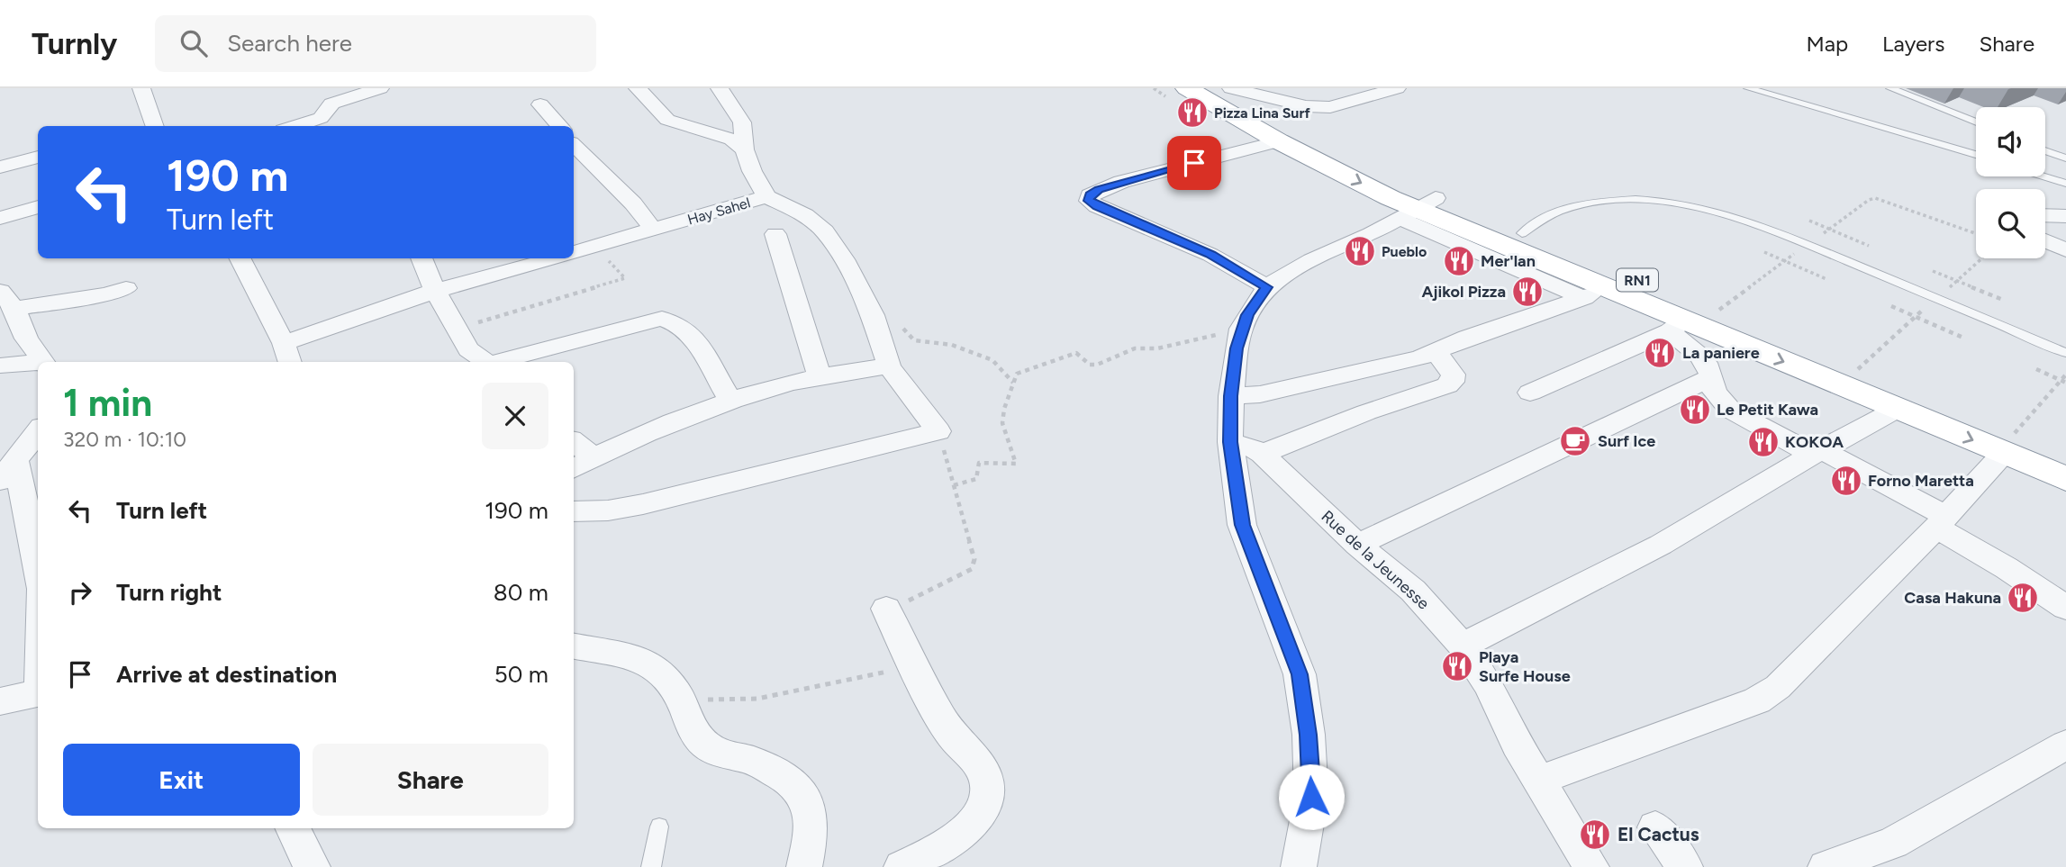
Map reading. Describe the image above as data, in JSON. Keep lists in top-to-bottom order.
{
  "streets": {
    "highway": ["RN1"],
    "street": ["Hay Sahel", "Rue de la Jeunesse"]
  },
  "places": {
    "restaurant": [
      "Pizza Lina Surf",
      "Pueblo",
      "Mer'lan",
      "Ajikol Pizza",
      "La paniere",
      "Le Petit Kawa",
      "KOKOA",
      "Forno Maretta",
      "Casa Hakuna",
      "Playa Surfe House",
      "El Cactus"
    ],
    "cafe": ["Surf Ice"]
  },
  "page": {
    "header": "Turnly",
    "search": "Search here",
    "nav": ["Map", "Layers", "Share"],
    "turn": ["190 m", "Turn left"],
    "heading": ["1 min", "320 m · 10:10"],
    "list": [
      {
        "name": "Turn left",
        "value": "190 m"
      },
      {
        "name": "Turn right",
        "value": "80 m"
      },
      {
        "name": "Arrive at destination",
        "value": "50 m"
      }
    ],
    "buttons": ["Exit", "Share"]
  }
}
